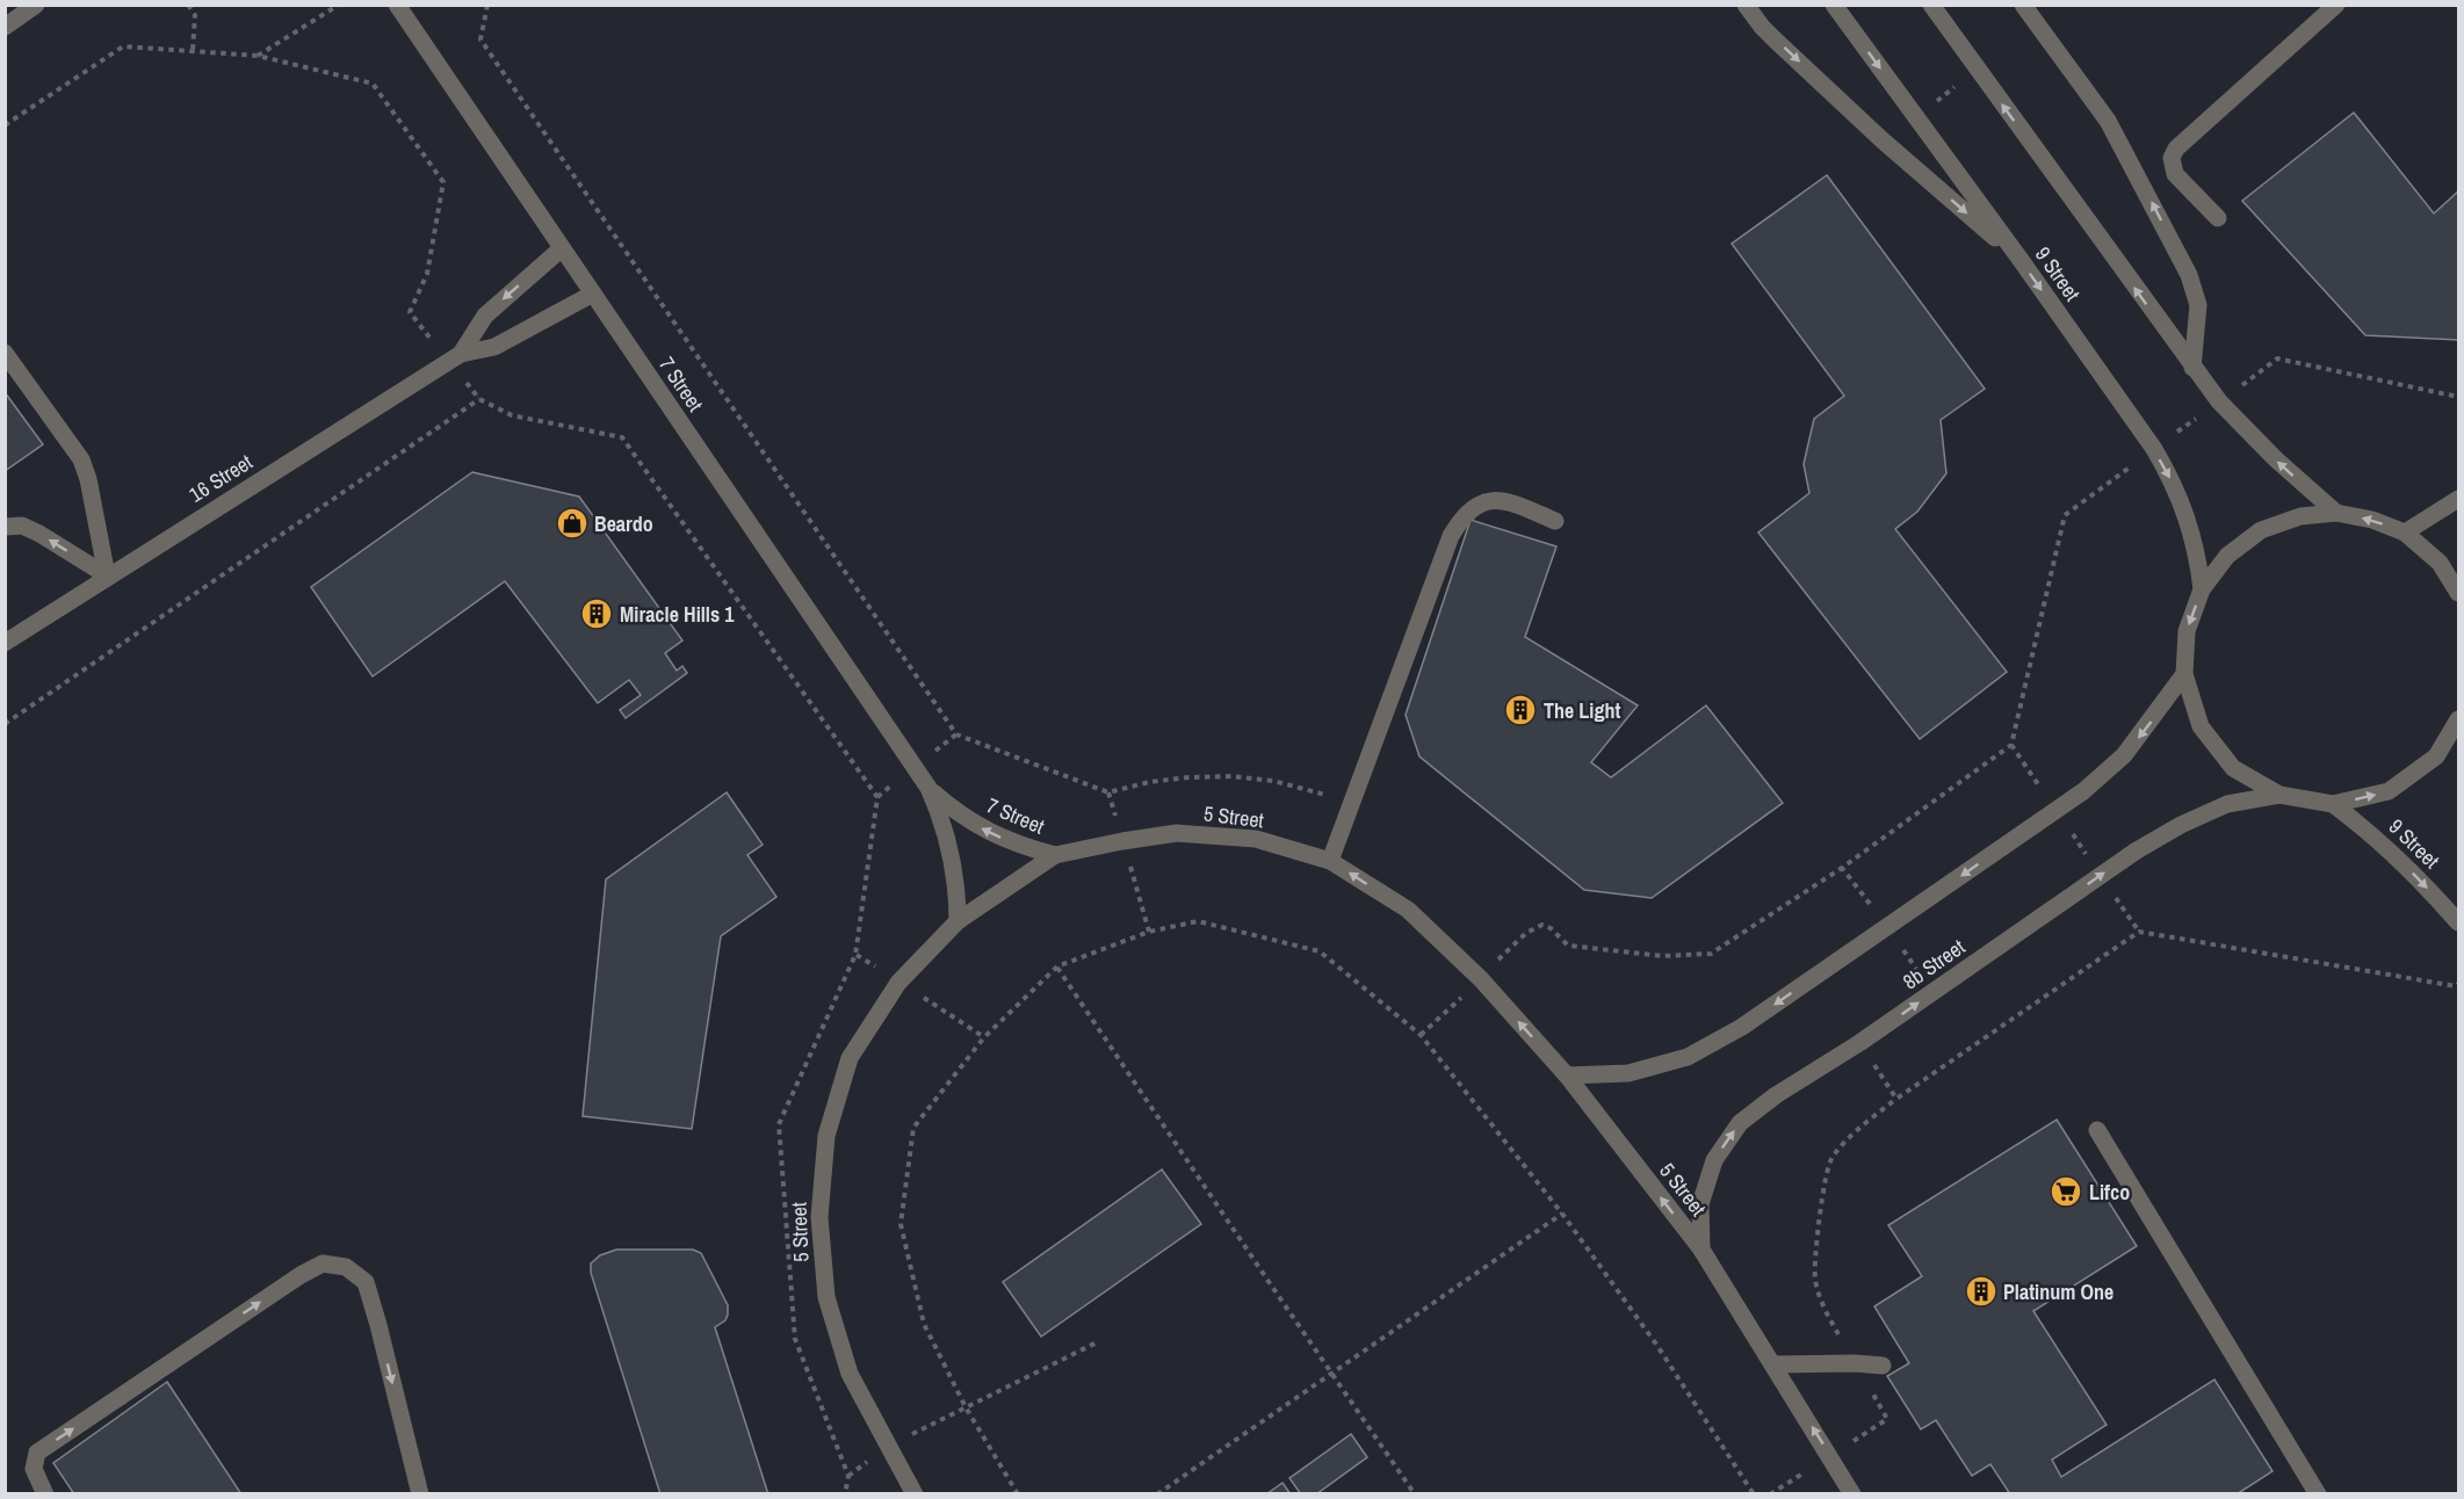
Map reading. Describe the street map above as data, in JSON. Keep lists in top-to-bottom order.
{
  "streets": {
    "street": [
      "9 Street",
      "7 Street",
      "16 Street",
      "5 Street",
      "8b Street"
    ]
  },
  "crossings": [
    ["7 Street", "16 Street"],
    ["7 Street", "5 Street"],
    ["5 Street", "8b Street"]
  ],
  "places": {
    "shop": ["Beardo"],
    "building": ["Miracle Hills 1", "The Light", "Platinum One"],
    "supermarket": ["Lifco"]
  }
}
